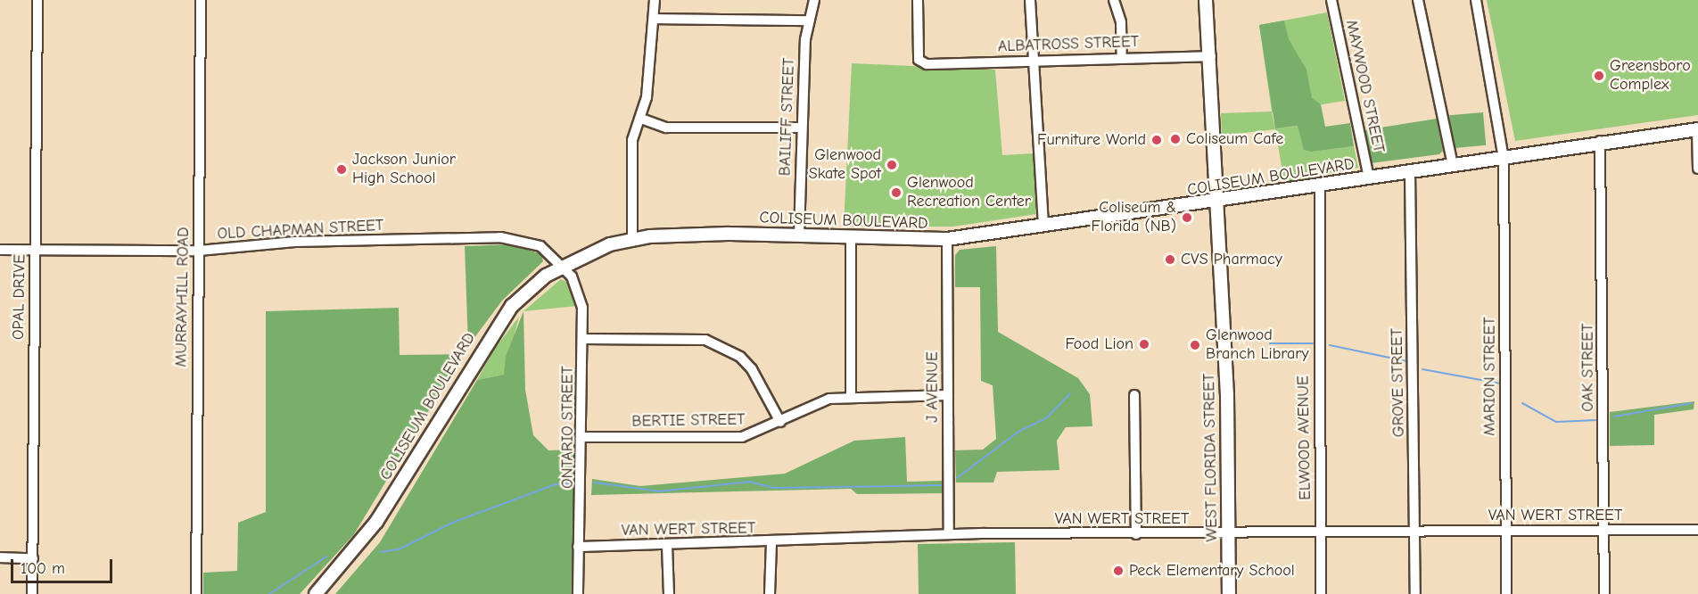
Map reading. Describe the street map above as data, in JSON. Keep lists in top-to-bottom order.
{
  "streets": {
    "main road": ["COLISEUM BOULEVARD", "WEST FLORIDA STREET"],
    "street": [
      "ALBATROSS STREET",
      "MAYWOOD STREET",
      "BAILIFF STREET",
      "OLD CHAPMAN STREET",
      "OPAL DRIVE",
      "MURRAYHILL ROAD",
      "OAK STREET",
      "MARION STREET",
      "GROVE STREET",
      "J AVENUE",
      "BERTIE STREET",
      "ONTARIO STREET",
      "ELWOOD AVENUE",
      "VAN WERT STREET"
    ]
  },
  "crossings": [
    ["ALBATROSS STREET", "WEST FLORIDA STREET"],
    ["MAYWOOD STREET", "COLISEUM BOULEVARD"],
    ["BAILIFF STREET", "COLISEUM BOULEVARD"],
    ["COLISEUM BOULEVARD", "OLD CHAPMAN STREET"],
    ["COLISEUM BOULEVARD", "OAK STREET"],
    ["COLISEUM BOULEVARD", "MARION STREET"],
    ["COLISEUM BOULEVARD", "GROVE STREET"],
    ["COLISEUM BOULEVARD", "J AVENUE"],
    ["COLISEUM BOULEVARD", "ONTARIO STREET"],
    ["COLISEUM BOULEVARD", "ELWOOD AVENUE"],
    ["COLISEUM BOULEVARD", "WEST FLORIDA STREET"],
    ["OLD CHAPMAN STREET", "OPAL DRIVE"],
    ["OLD CHAPMAN STREET", "MURRAYHILL ROAD"],
    ["OLD CHAPMAN STREET", "ONTARIO STREET"],
    ["OAK STREET", "VAN WERT STREET"],
    ["MARION STREET", "VAN WERT STREET"],
    ["GROVE STREET", "VAN WERT STREET"],
    ["J AVENUE", "BERTIE STREET"],
    ["J AVENUE", "VAN WERT STREET"],
    ["BERTIE STREET", "ONTARIO STREET"],
    ["ONTARIO STREET", "VAN WERT STREET"],
    ["ELWOOD AVENUE", "VAN WERT STREET"],
    ["WEST FLORIDA STREET", "VAN WERT STREET"]
  ],
  "places": [
    "Greensboro Complex",
    "Coliseum Cafe",
    "Furniture World",
    "Glenwood Skate Spot",
    "Jackson Junior High School",
    "Glenwood Recreation Center",
    "Coliseum & Florida (NB)",
    "CVS Pharmacy",
    "Food Lion",
    "Glenwood Branch Library",
    "Peck Elementary School"
  ],
  "scale_bar": "100 m"
}
